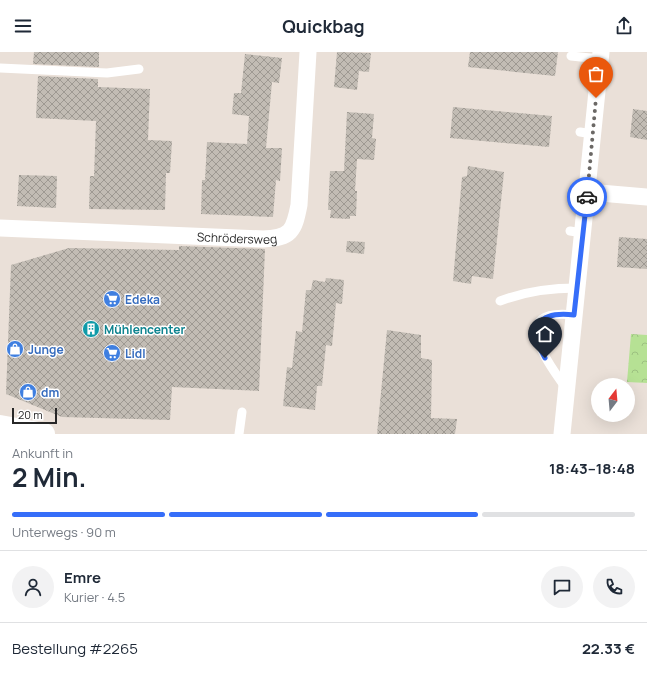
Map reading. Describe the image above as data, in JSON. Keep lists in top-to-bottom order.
{
  "streets": {
    "street": ["Schrödersweg"]
  },
  "places": {
    "supermarket": ["Edeka", "Lidl"],
    "building": ["Mühlencenter"],
    "shop": ["Junge", "dm"]
  },
  "scale_bar": "20 m",
  "north": "top",
  "page": {
    "header": "Quickbag",
    "scale": "20 m",
    "heading": ["2 Min.", "Ankunft in", "18:43–18:48"],
    "panel": [
      "Emre",
      "Kurier · 4.5",
      "Bestellung #2265",
      "22.33 €"
    ],
    "bar": "Unterwegs · 90 m"
  }
}
